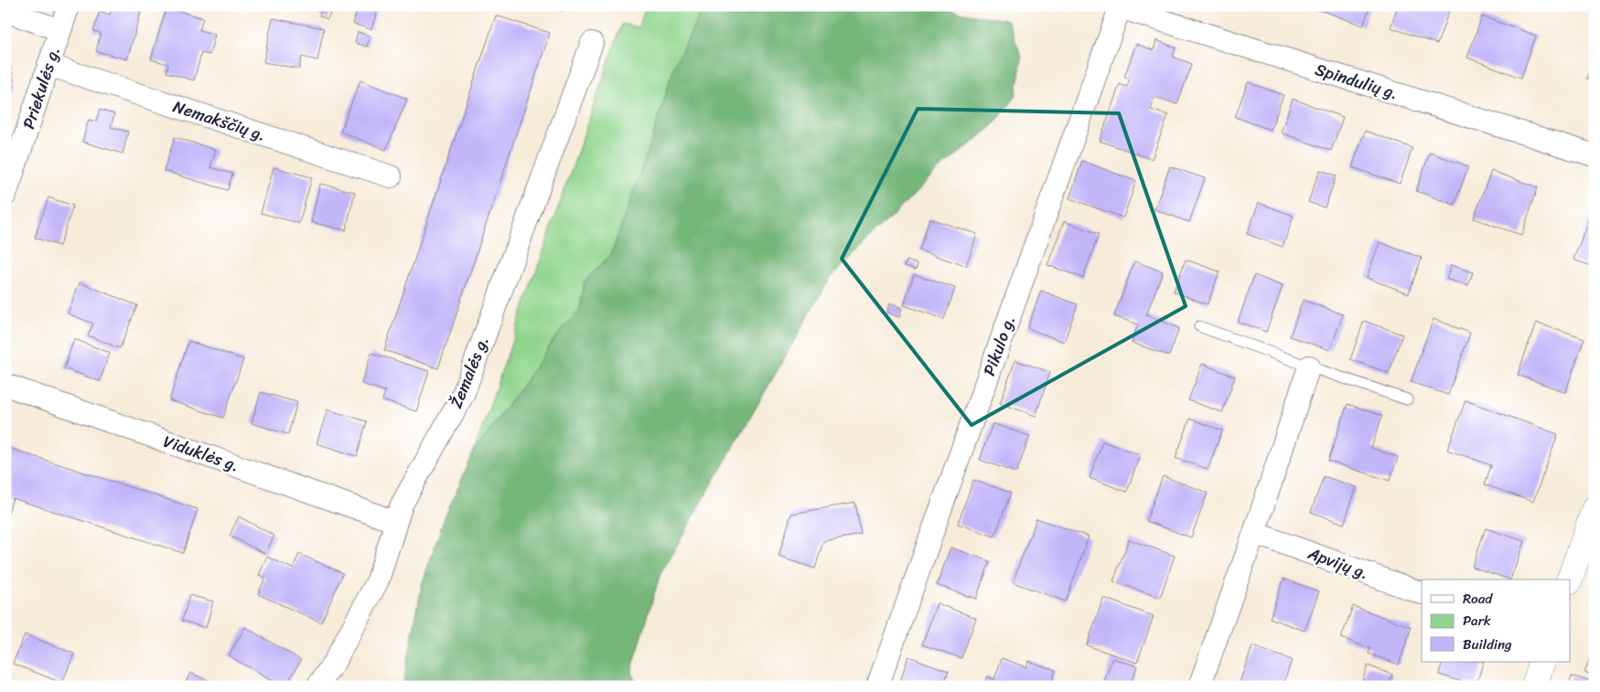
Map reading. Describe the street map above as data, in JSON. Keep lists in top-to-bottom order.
{
  "streets": {
    "street": [
      "Spindulių g.",
      "Priekulės g.",
      "Nemakščių g.",
      "Pikulo g.",
      "Žemalės g.",
      "Viduklės g.",
      "Apvijų g."
    ]
  },
  "crossings": [
    ["Spindulių g.", "Pikulo g."],
    ["Priekulės g.", "Nemakščių g."],
    ["Žemalės g.", "Viduklės g."]
  ],
  "legend": ["Road", "Park", "Building"]
}
